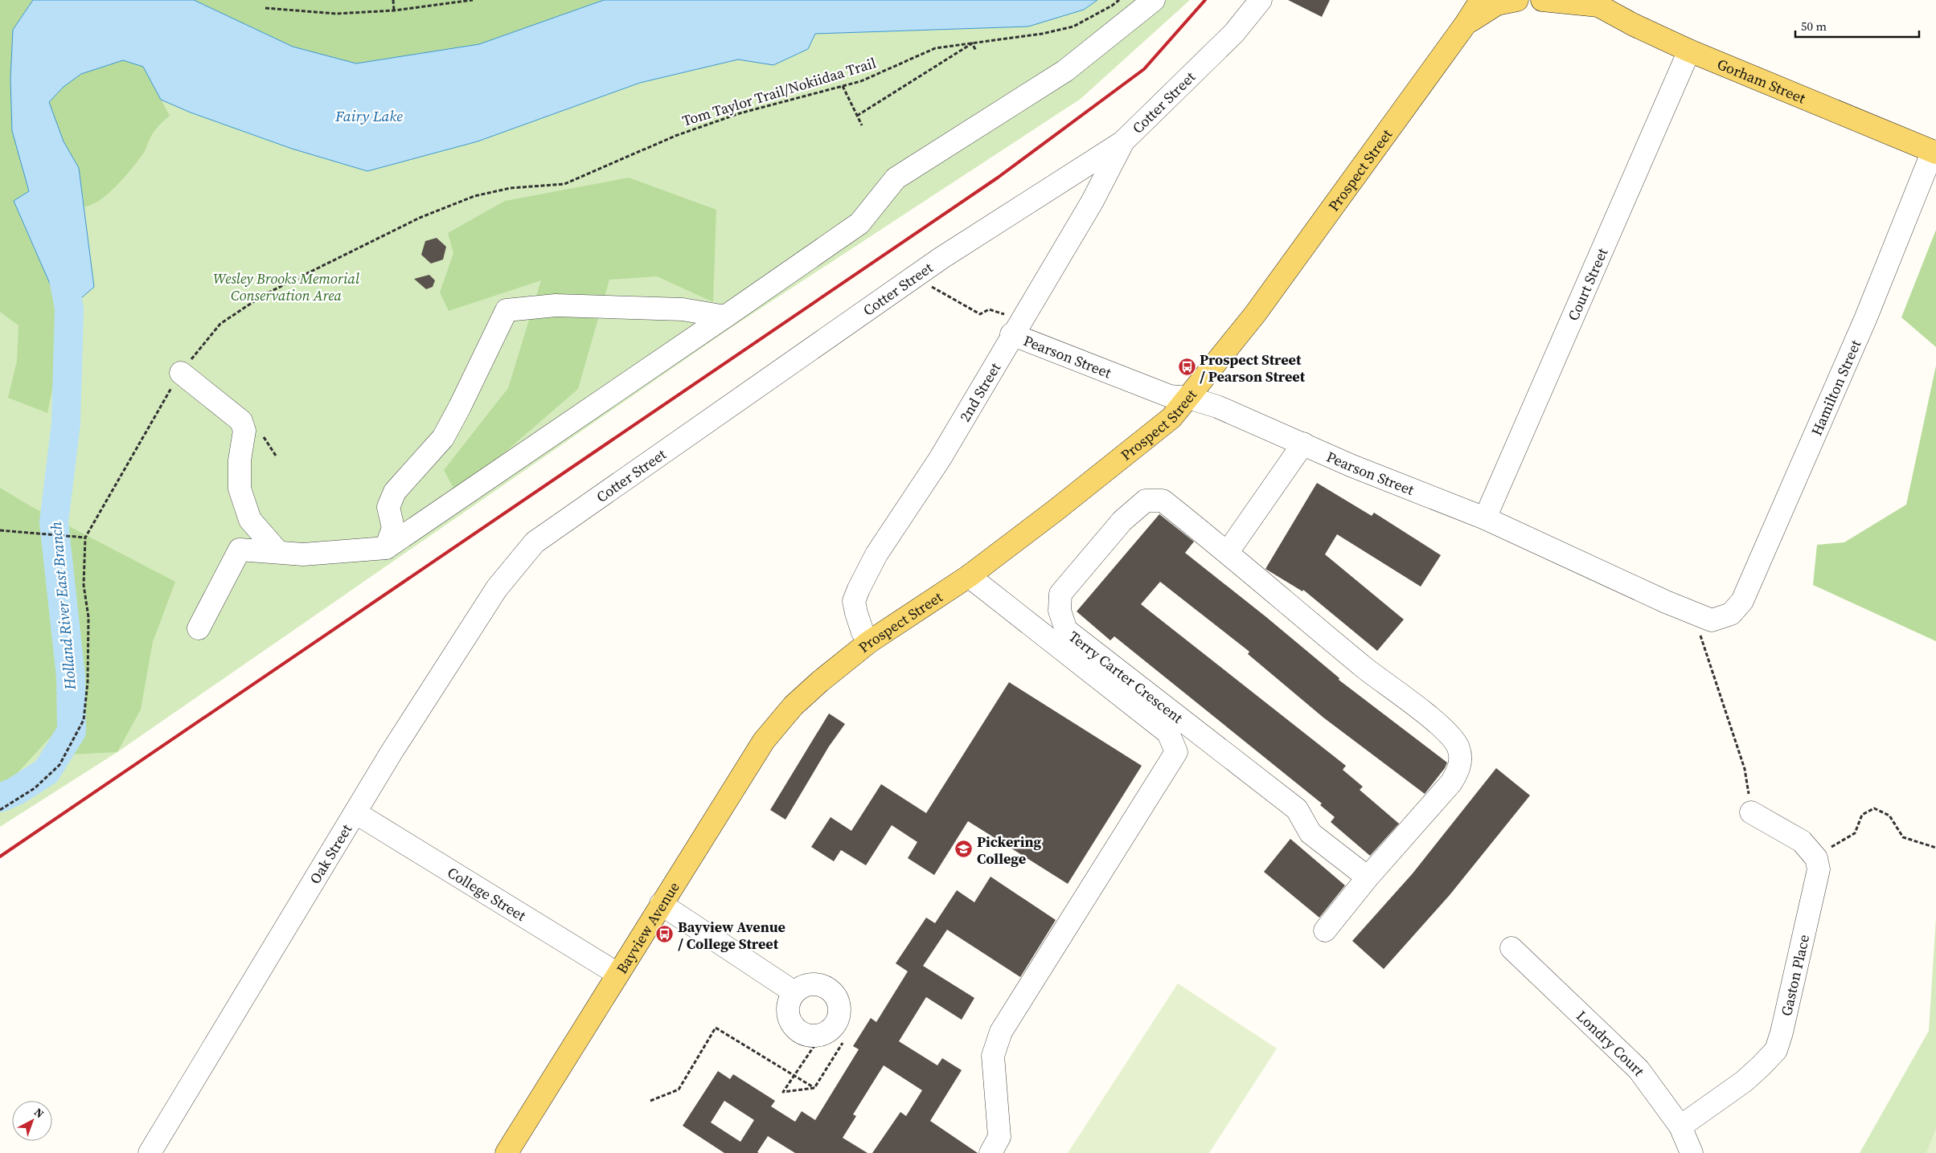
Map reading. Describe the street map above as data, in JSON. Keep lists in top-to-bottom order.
{
  "streets": {
    "main road": ["Gorham Street", "Prospect Street", "Bayview Avenue"],
    "street": [
      "Cotter Street",
      "Court Street",
      "Pearson Street",
      "Hamilton Street",
      "2nd Street",
      "Terry Carter Crescent",
      "Oak Street",
      "College Street",
      "Gaston Place",
      "Londry Court"
    ],
    "path": ["Tom Taylor Trail/Nokiidaa Trail"]
  },
  "crossings": [
    ["Gorham Street", "Court Street"],
    ["Gorham Street", "Hamilton Street"],
    ["Cotter Street", "2nd Street"],
    ["Cotter Street", "Oak Street"],
    ["Prospect Street", "Pearson Street"],
    ["Prospect Street", "2nd Street"],
    ["Prospect Street", "Bayview Avenue"],
    ["Court Street", "Pearson Street"],
    ["Pearson Street", "Hamilton Street"],
    ["Pearson Street", "2nd Street"],
    ["Oak Street", "College Street"],
    ["College Street", "Bayview Avenue"],
    ["Gaston Place", "Londry Court"]
  ],
  "water": ["Fairy Lake", "Holland River East Branch"],
  "parks": ["Wesley Brooks Memorial Conservation Area"],
  "places": {
    "bus stop": ["Prospect Street / Pearson Street", "Bayview Avenue / College Street"],
    "school or university": ["Pickering College"]
  },
  "scale_bar": "50 m",
  "north": "top right"
}
